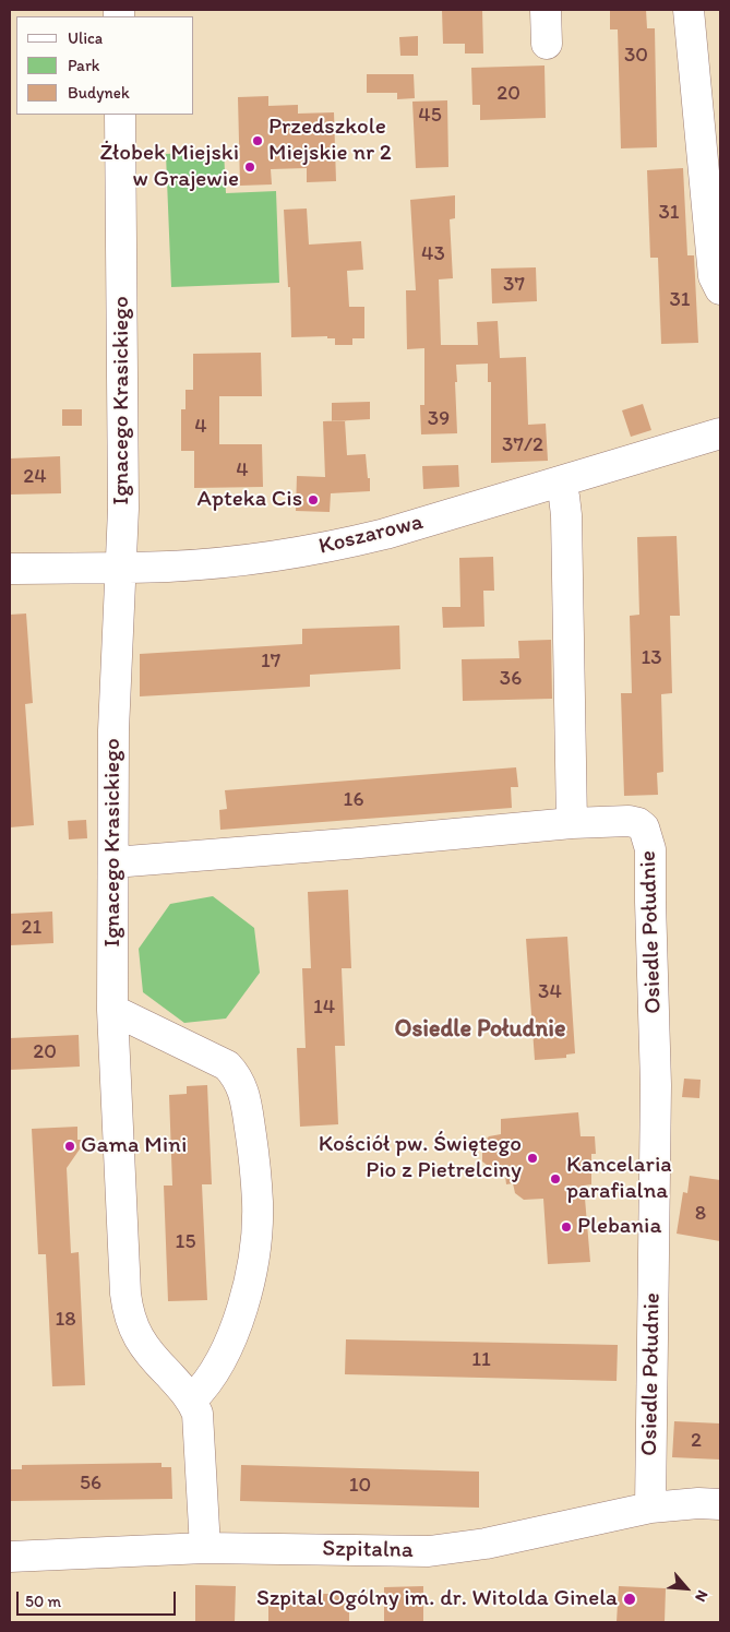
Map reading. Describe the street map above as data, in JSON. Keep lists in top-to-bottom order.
{
  "streets": {
    "street": [
      "Ignacego Krasickiego",
      "Koszarowa",
      "Osiedle Południe",
      "Szpitalna"
    ]
  },
  "crossings": [
    ["Ignacego Krasickiego", "Koszarowa"],
    ["Ignacego Krasickiego", "Osiedle Południe"],
    ["Ignacego Krasickiego", "Szpitalna"],
    ["Osiedle Południe", "Szpitalna"]
  ],
  "districts": ["Osiedle Południe"],
  "places": [
    "Przedszkole Miejskie nr 2",
    "Żłobek Miejski w Grajewie",
    "Apteka Cis",
    "Gama Mini",
    "Kościół pw. Świętego Pio z Pietrelciny",
    "Kancelaria parafialna",
    "Plebania",
    "Szpital Ogólny im. dr. Witolda Ginela"
  ],
  "house_numbers": [
    "30",
    "20",
    "45",
    "31",
    "43",
    "37",
    "31",
    "39",
    "4",
    "37/2",
    "4",
    "24",
    "13",
    "17",
    "36",
    "16",
    "21",
    "34",
    "14",
    "20",
    "8",
    "15",
    "18",
    "11",
    "2",
    "56",
    "10"
  ],
  "legend": ["Ulica", "Park", "Budynek"],
  "scale_bar": "50 m",
  "north": "bottom right"
}
